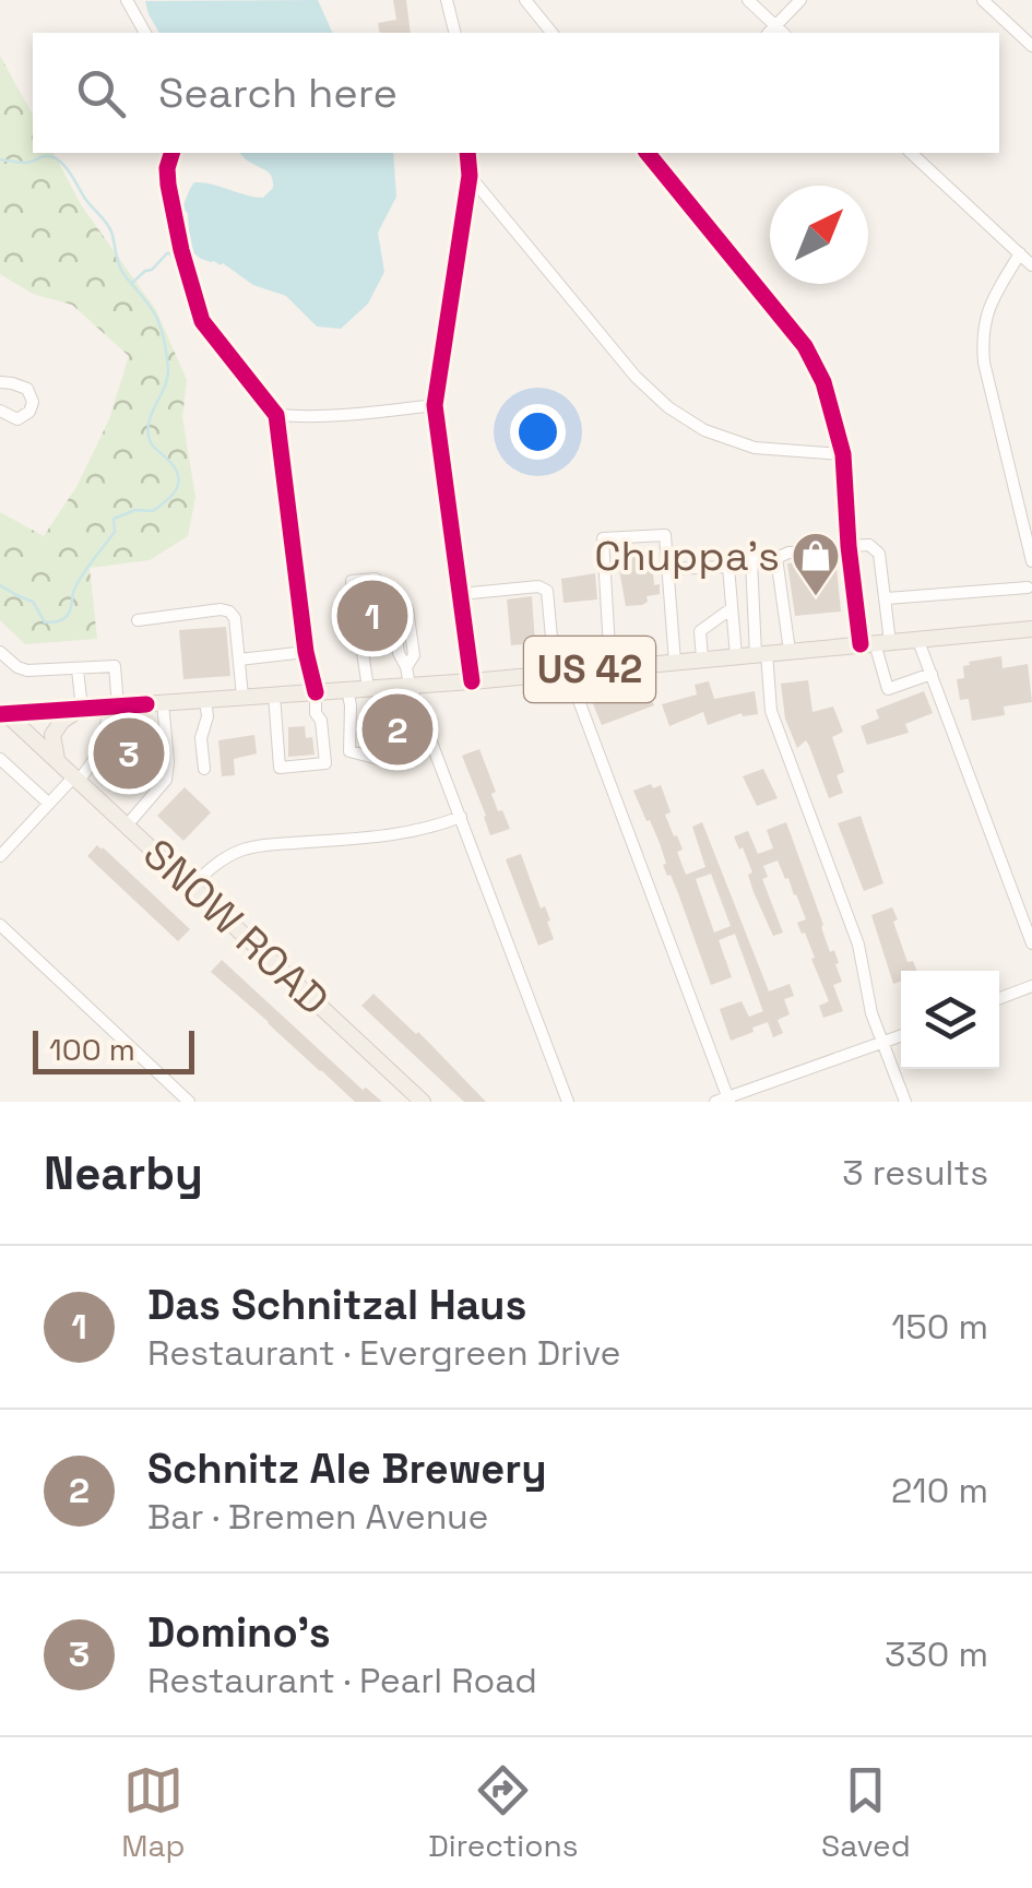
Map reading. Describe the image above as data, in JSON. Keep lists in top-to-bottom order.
{
  "streets": {
    "main road": ["US 42", "SNOW ROAD"]
  },
  "crossings": [
    ["US 42", "SNOW ROAD"]
  ],
  "places": {
    "shop": ["Chuppa's"]
  },
  "scale_bar": "100 m",
  "north": "top right",
  "page": {
    "search": "Search here",
    "pins": ["1", "2", "3"],
    "scale": "100 m",
    "heading": ["Nearby", "3 results"],
    "list": [
      {
        "mark": "1",
        "name": "Das Schnitzal Haus",
        "note": "Restaurant · Evergreen Drive",
        "value": "150 m"
      },
      {
        "mark": "2",
        "name": "Schnitz Ale Brewery",
        "note": "Bar · Bremen Avenue",
        "value": "210 m"
      },
      {
        "mark": "3",
        "name": "Domino's",
        "note": "Restaurant · Pearl Road",
        "value": "330 m"
      }
    ],
    "nav": ["Map", "Directions", "Saved"]
  }
}
